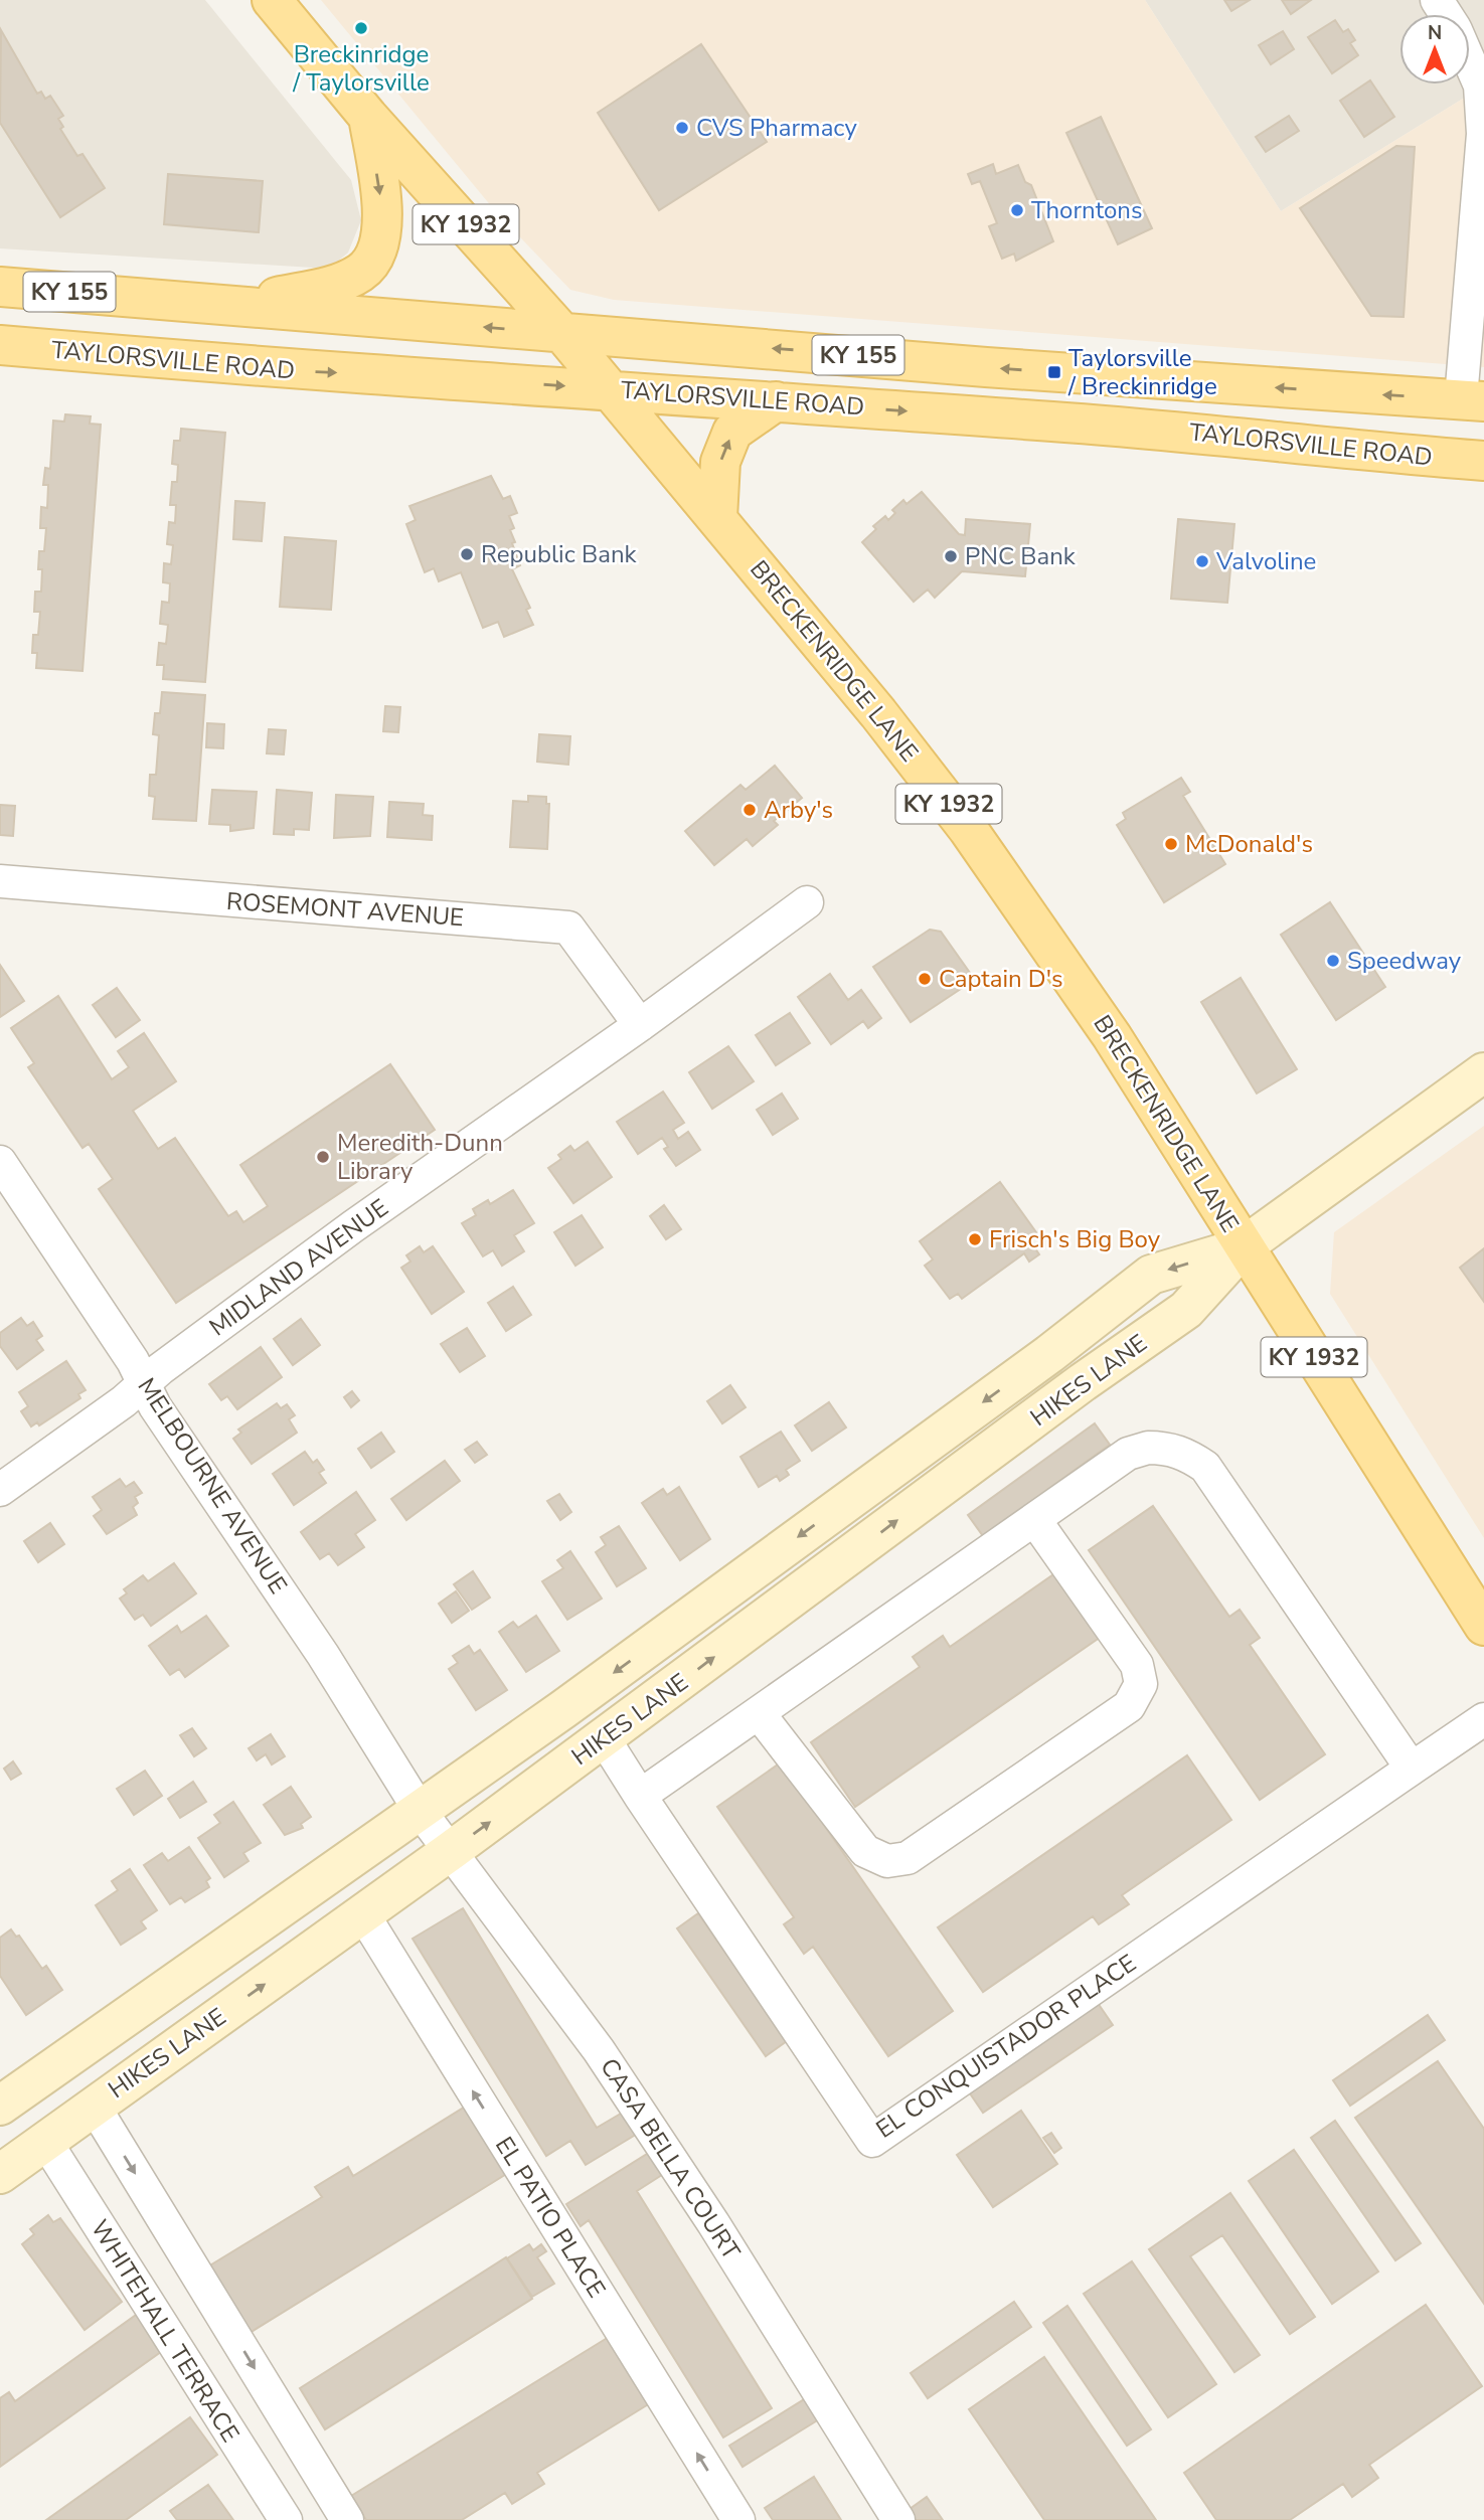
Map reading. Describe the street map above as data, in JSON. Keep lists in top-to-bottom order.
{
  "streets": {
    "main road": [
      "KY 1932",
      "KY 155",
      "TAYLORSVILLE ROAD",
      "BRECKENRIDGE LANE",
      "HIKES LANE"
    ],
    "street": [
      "ROSEMONT AVENUE",
      "MIDLAND AVENUE",
      "MELBOURNE AVENUE",
      "EL CONQUISTADOR PLACE",
      "CASA BELLA COURT",
      "EL PATIO PLACE",
      "WHITEHALL TERRACE"
    ]
  },
  "crossings": [
    ["TAYLORSVILLE ROAD", "BRECKENRIDGE LANE"],
    ["BRECKENRIDGE LANE", "HIKES LANE"],
    ["ROSEMONT AVENUE", "MIDLAND AVENUE"],
    ["MIDLAND AVENUE", "MELBOURNE AVENUE"],
    ["HIKES LANE", "MELBOURNE AVENUE"],
    ["HIKES LANE", "EL CONQUISTADOR PLACE"],
    ["HIKES LANE", "CASA BELLA COURT"],
    ["HIKES LANE", "EL PATIO PLACE"],
    ["HIKES LANE", "WHITEHALL TERRACE"],
    ["MELBOURNE AVENUE", "CASA BELLA COURT"]
  ],
  "one_way": ["EL PATIO PLACE"],
  "places": {
    "other": [
      "Breckinridge / Taylorsville",
      "CVS Pharmacy",
      "Thorntons",
      "Republic Bank",
      "PNC Bank",
      "Valvoline",
      "Arby's",
      "McDonald's",
      "Speedway",
      "Captain D's",
      "Meredith-Dunn Library",
      "Frisch's Big Boy"
    ],
    "transit": ["Taylorsville / Breckinridge"]
  },
  "north": "top"
}
